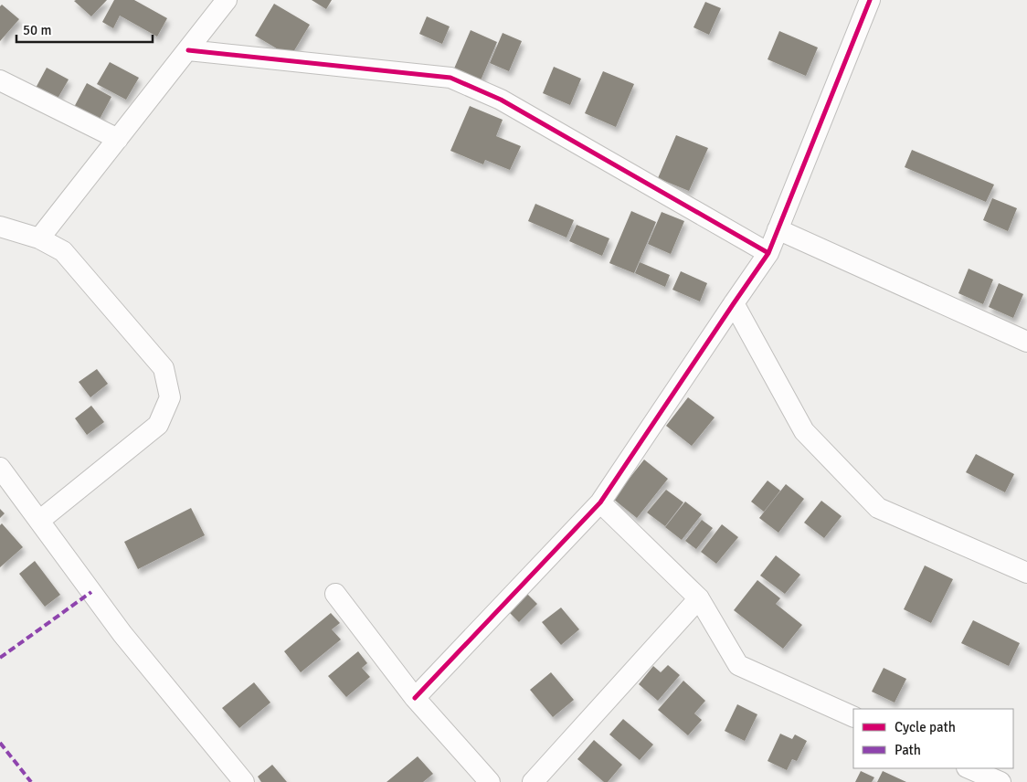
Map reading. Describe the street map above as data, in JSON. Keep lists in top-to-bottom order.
{
  "legend": ["Cycle path", "Path"],
  "scale_bar": "50 m"
}
